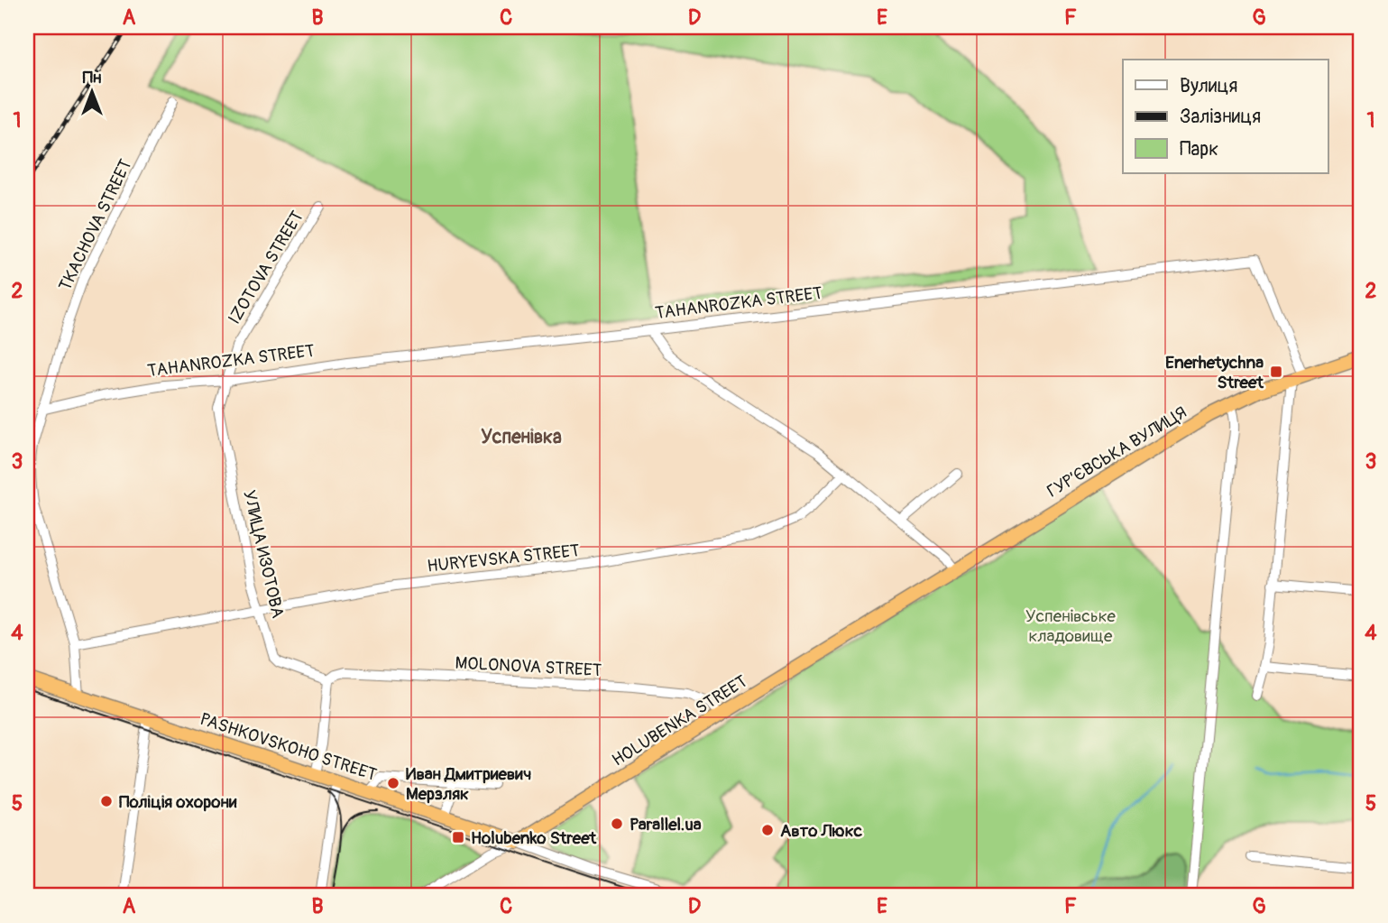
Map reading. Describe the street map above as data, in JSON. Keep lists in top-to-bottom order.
{
  "streets": {
    "highway": ["ГУР’ЄВСЬКА ВУЛИЦЯ", "HOLUBENKA STREET", "PASHKOVSKOHO STREET"],
    "street": [
      "TKACHOVA STREET",
      "IZOTOVA STREET",
      "TAHANROZKA STREET",
      "УЛИЦА ИЗОТОВА",
      "HURYEVSKA STREET",
      "MOLONOVA STREET"
    ]
  },
  "crossings": [
    ["TKACHOVA STREET", "TAHANROZKA STREET"],
    ["TKACHOVA STREET", "HURYEVSKA STREET"],
    ["TKACHOVA STREET", "PASHKOVSKOHO STREET"],
    ["IZOTOVA STREET", "TAHANROZKA STREET"],
    ["IZOTOVA STREET", "УЛИЦА ИЗОТОВА"],
    ["TAHANROZKA STREET", "ГУР’ЄВСЬКА ВУЛИЦЯ"],
    ["TAHANROZKA STREET", "УЛИЦА ИЗОТОВА"],
    ["ГУР’ЄВСЬКА ВУЛИЦЯ", "HOLUBENKA STREET"],
    ["УЛИЦА ИЗОТОВА", "HURYEVSKA STREET"],
    ["УЛИЦА ИЗОТОВА", "MOLONOVA STREET"],
    ["MOLONOVA STREET", "HOLUBENKA STREET"],
    ["HOLUBENKA STREET", "PASHKOVSKOHO STREET"]
  ],
  "districts": ["Успенівка"],
  "parks": ["Успенівське кладовище"],
  "places": {
    "transit": ["Enerhetychna Street", "Holubenko Street"],
    "other": [
      "Иван Дмитриевич Мерзляк",
      "Поліція охорони",
      "Parallel.ua",
      "Авто Люкс"
    ]
  },
  "legend": ["Вулиця", "Залізниця", "Парк"],
  "north": "top",
  "grid": {
    "columns": [
      "A",
      "B",
      "C",
      "D",
      "E",
      "F",
      "G"
    ],
    "rows": [
      "1",
      "2",
      "3",
      "4",
      "5"
    ]
  }
}
